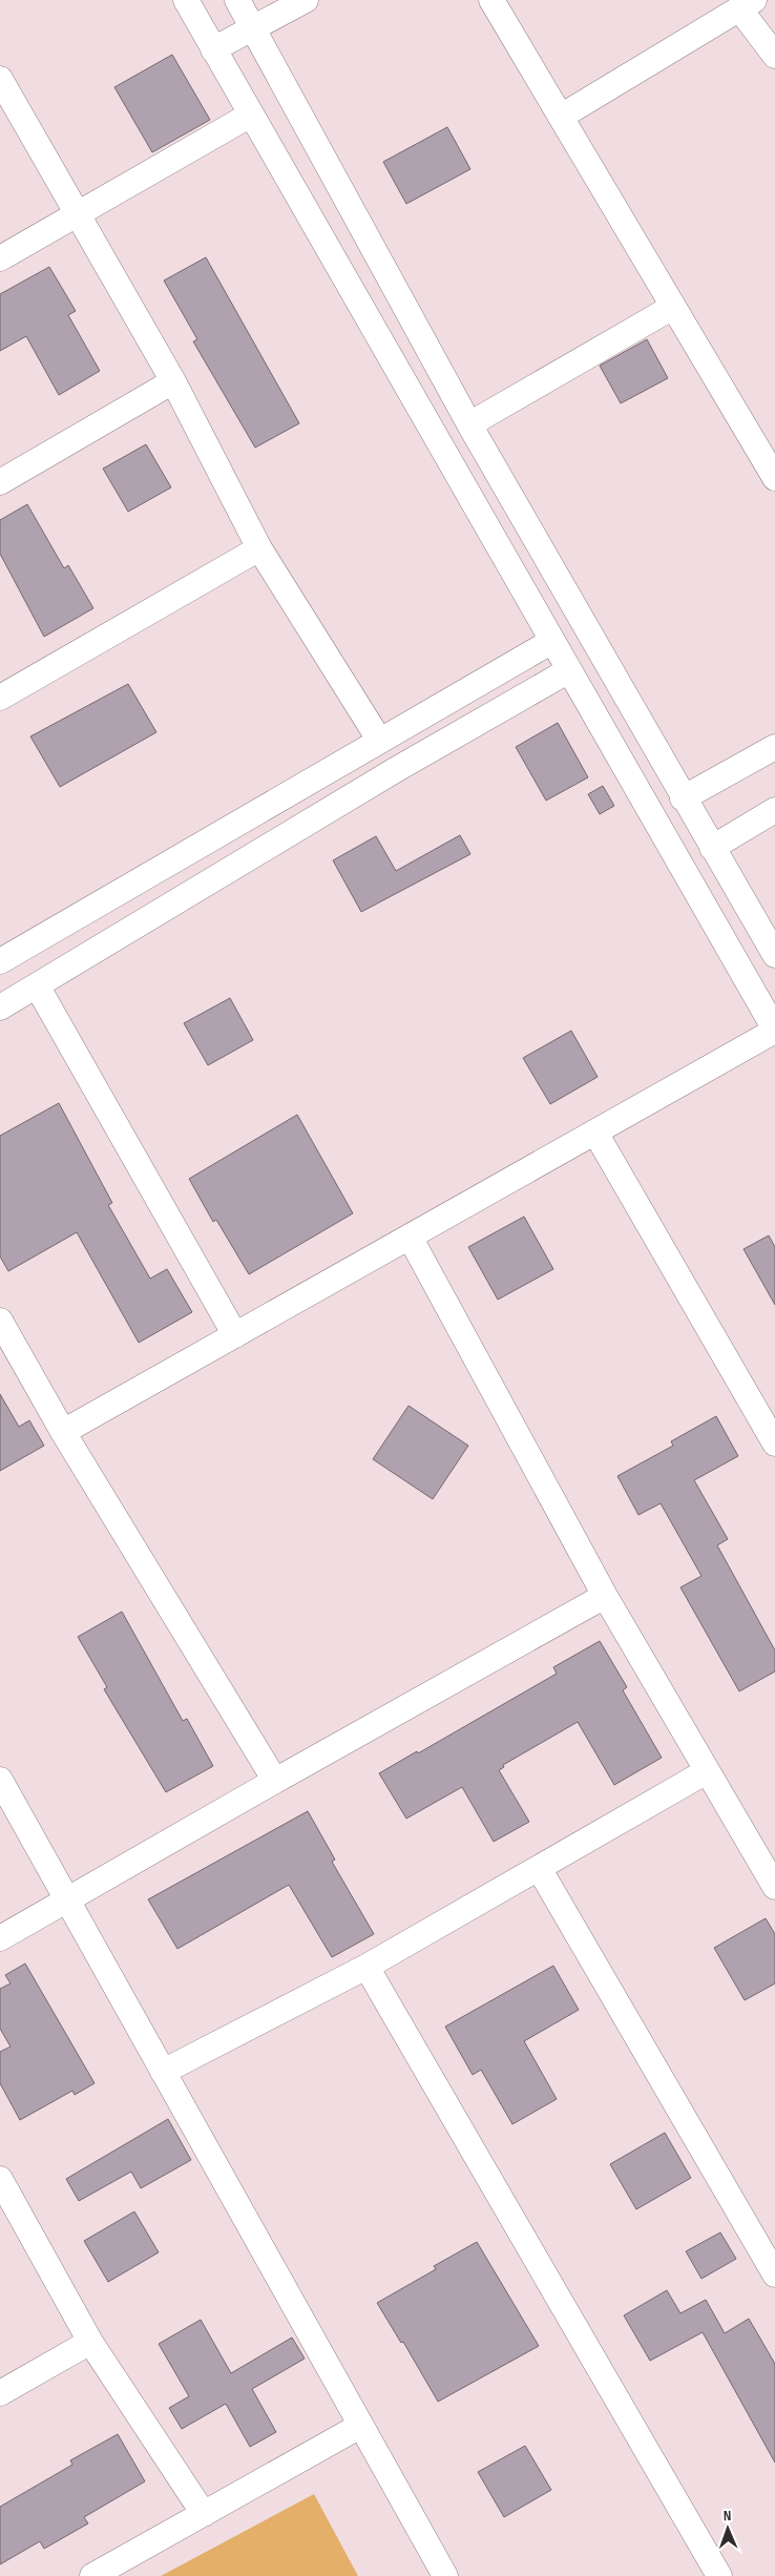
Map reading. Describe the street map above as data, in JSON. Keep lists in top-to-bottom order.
{
  "north": "top"
}
